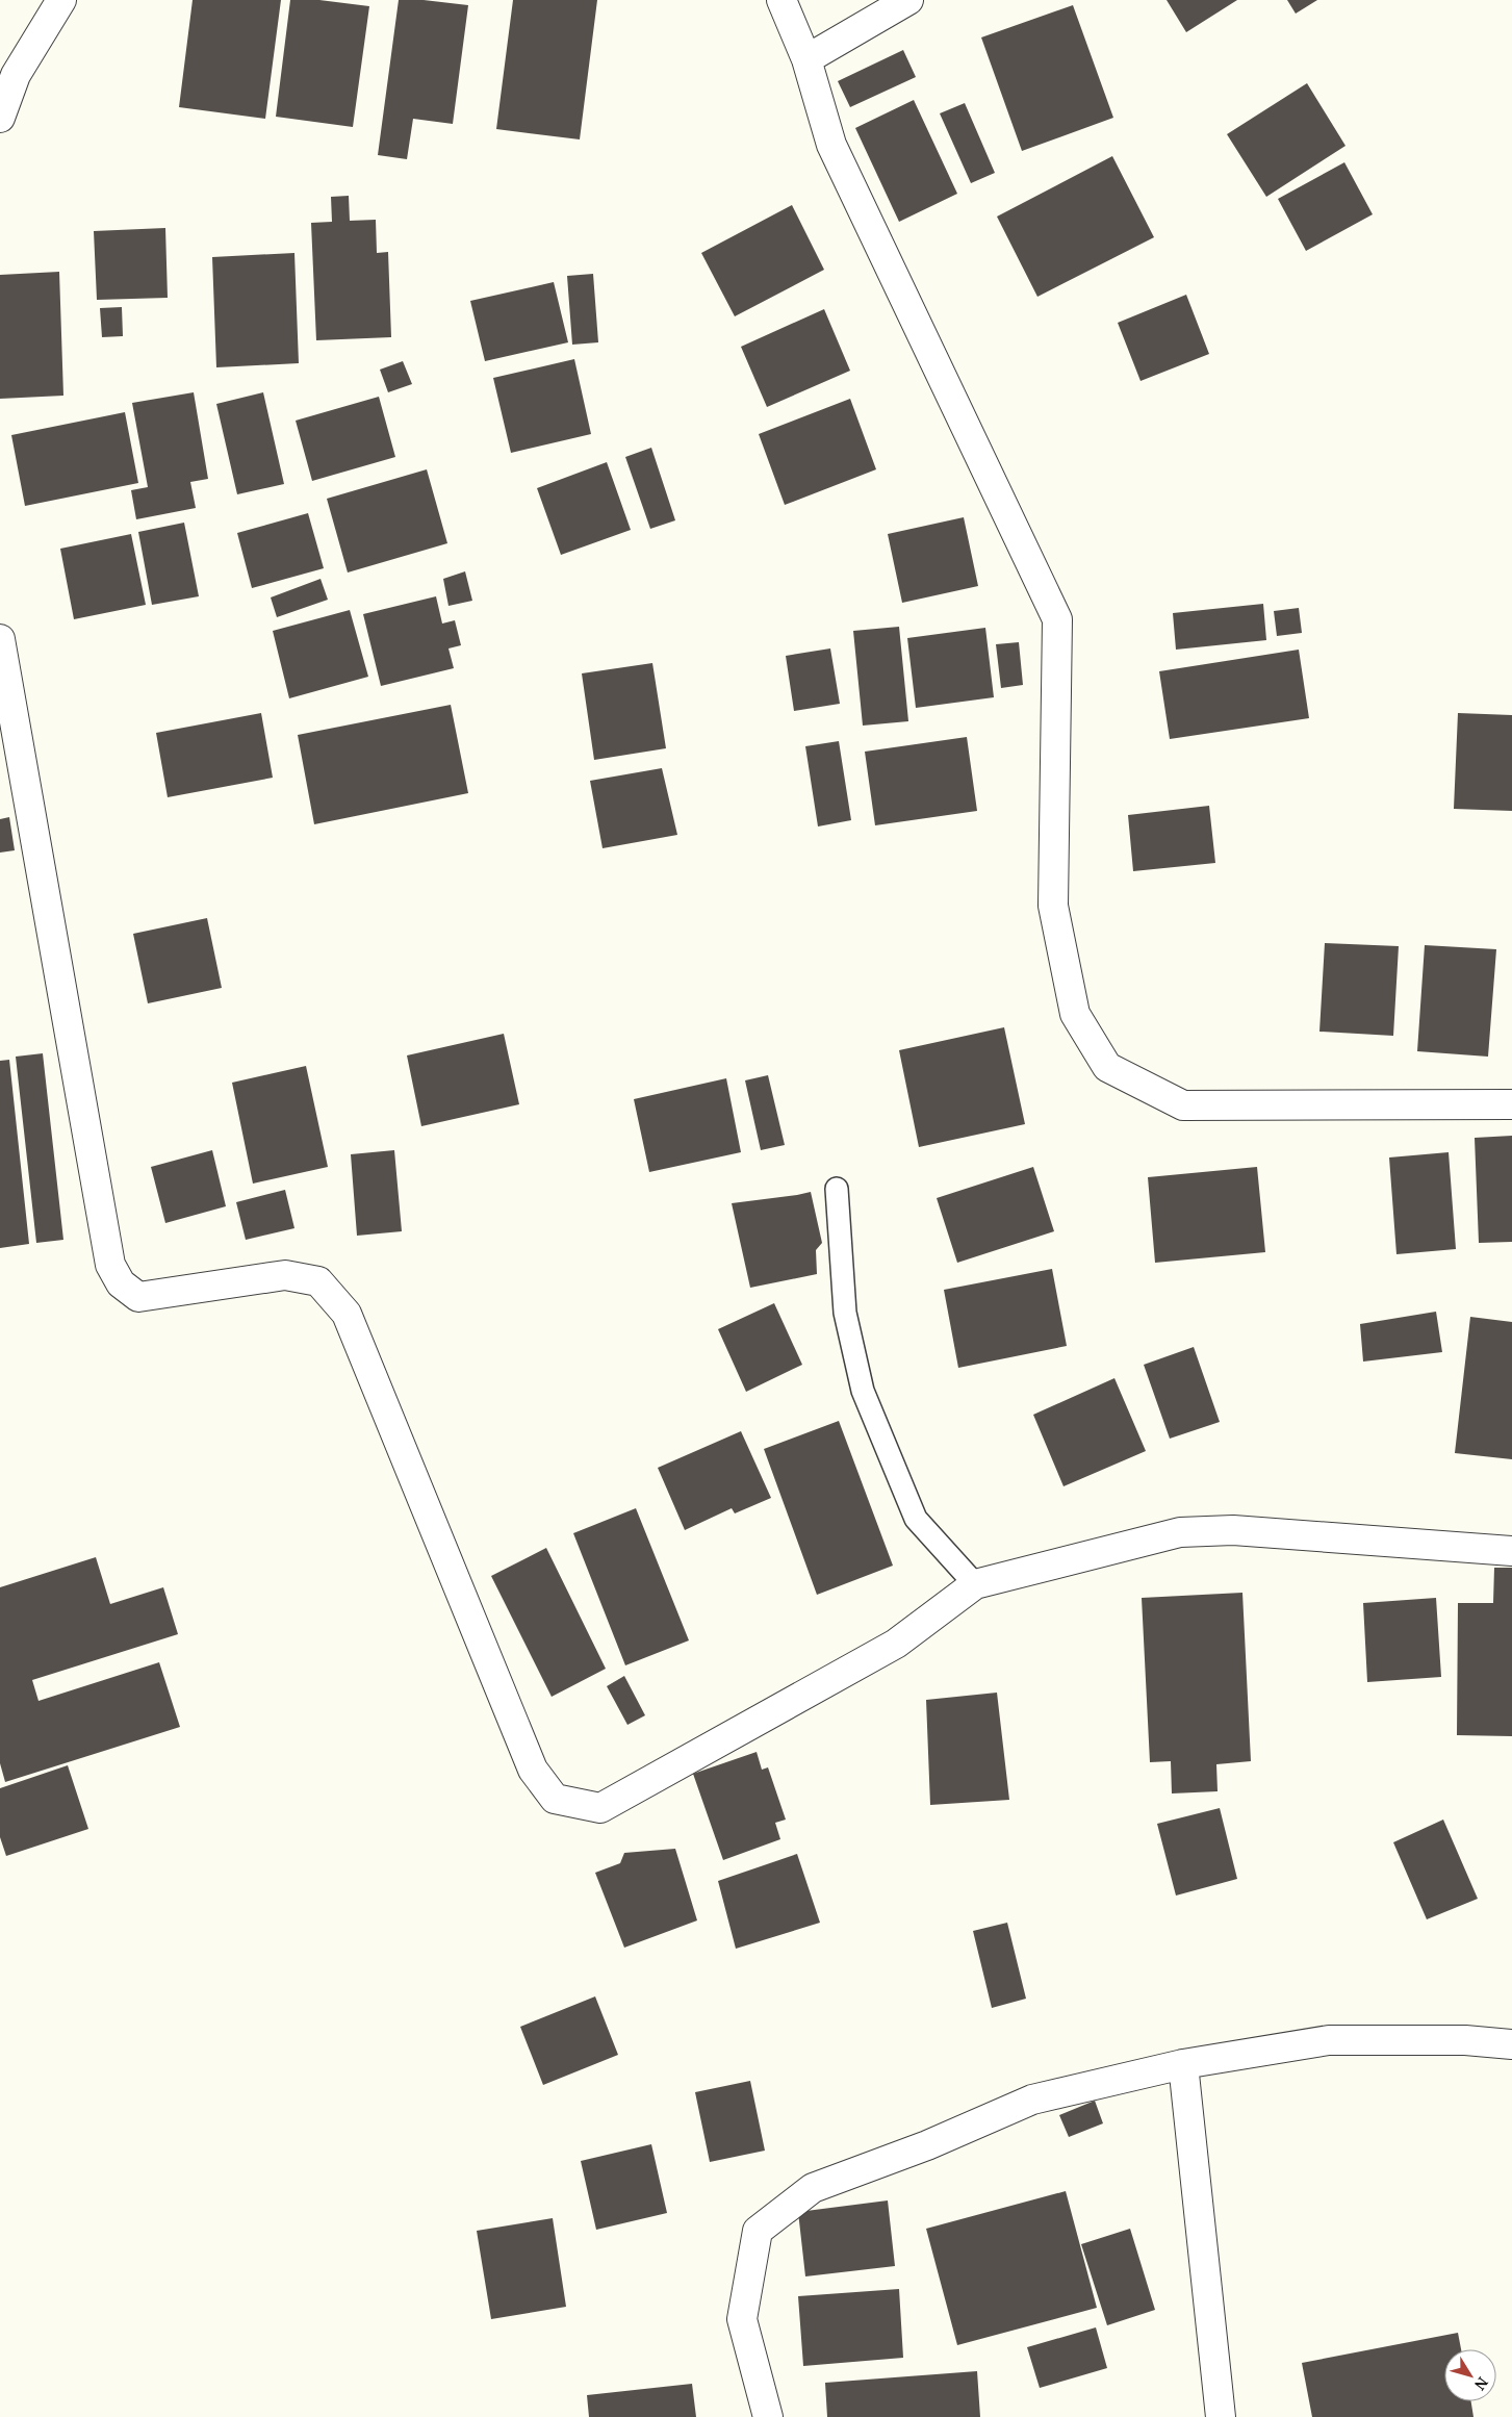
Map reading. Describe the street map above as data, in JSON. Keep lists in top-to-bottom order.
{
  "north": "bottom right"
}
